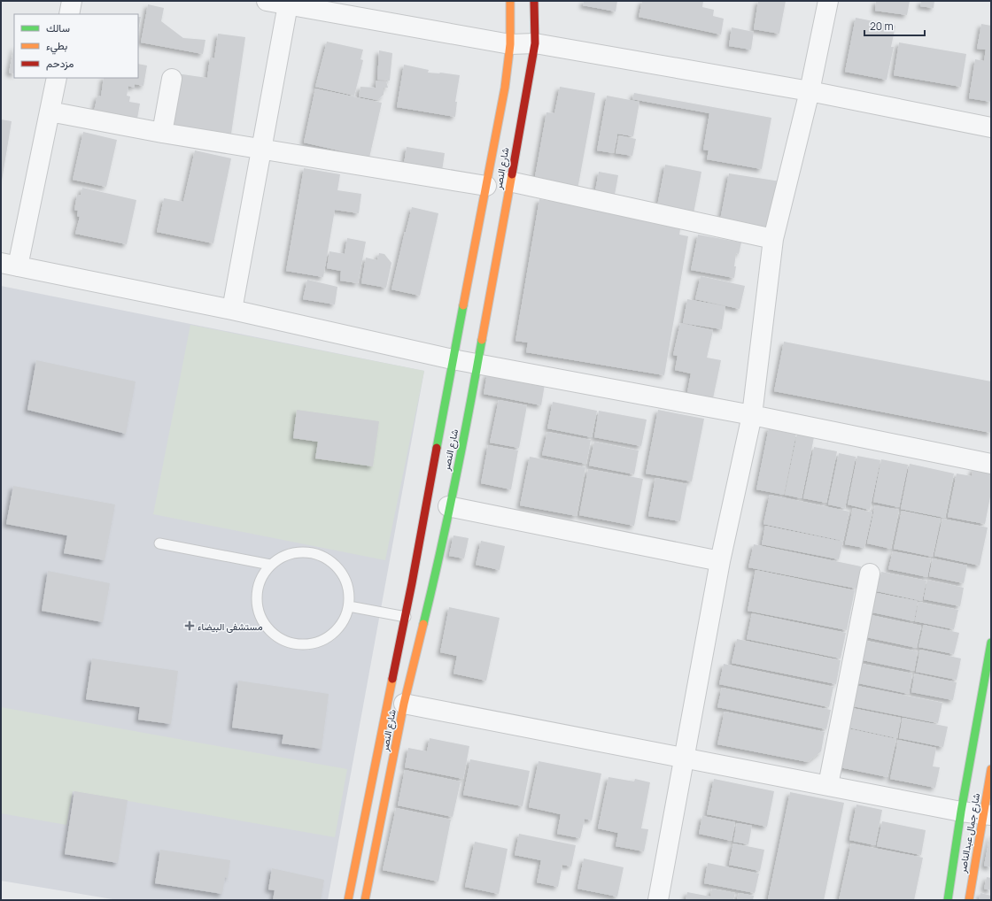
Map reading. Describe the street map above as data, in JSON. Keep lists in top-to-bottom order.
{
  "streets": {
    "street": ["شارع النصر", "شارع جمال عبدالناصر"]
  },
  "places": {
    "health": ["مستشفى البيضاء"]
  },
  "legend": ["سالك", "بطيء", "مزدحم"],
  "scale_bar": "20 m"
}
